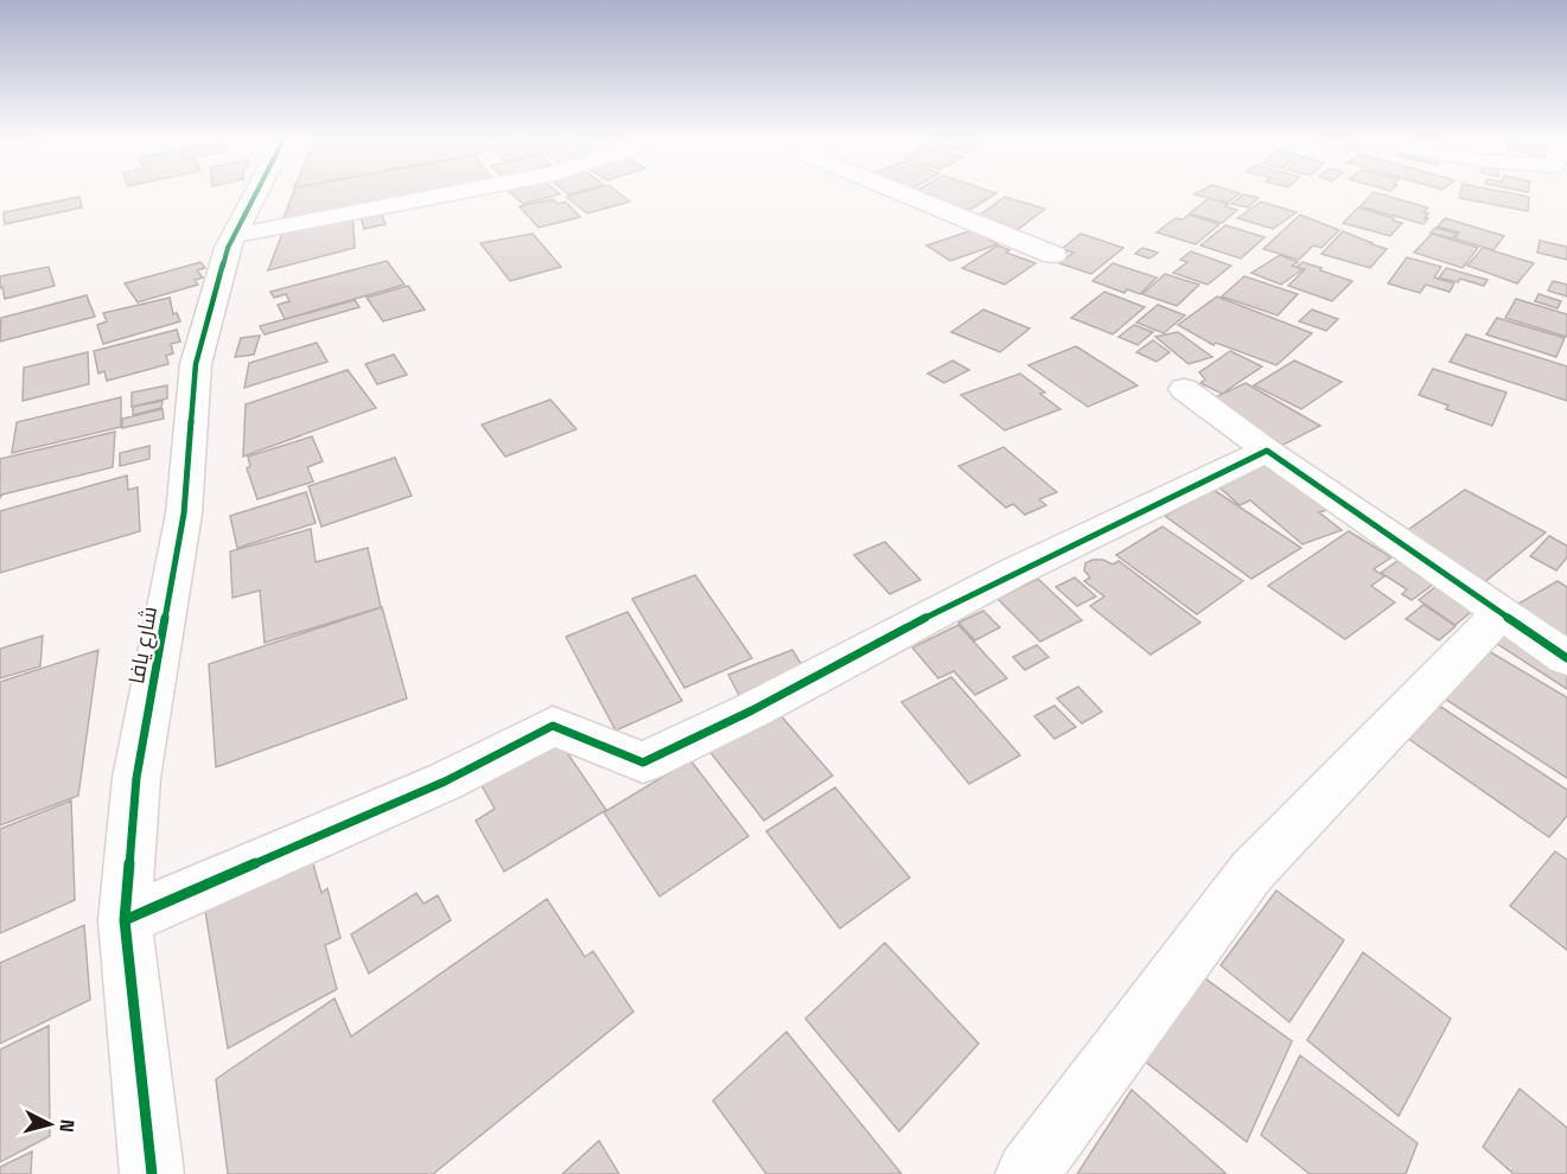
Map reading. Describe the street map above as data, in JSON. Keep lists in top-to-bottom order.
{
  "streets": {
    "street": ["شارع يافا"]
  },
  "north": "right"
}
